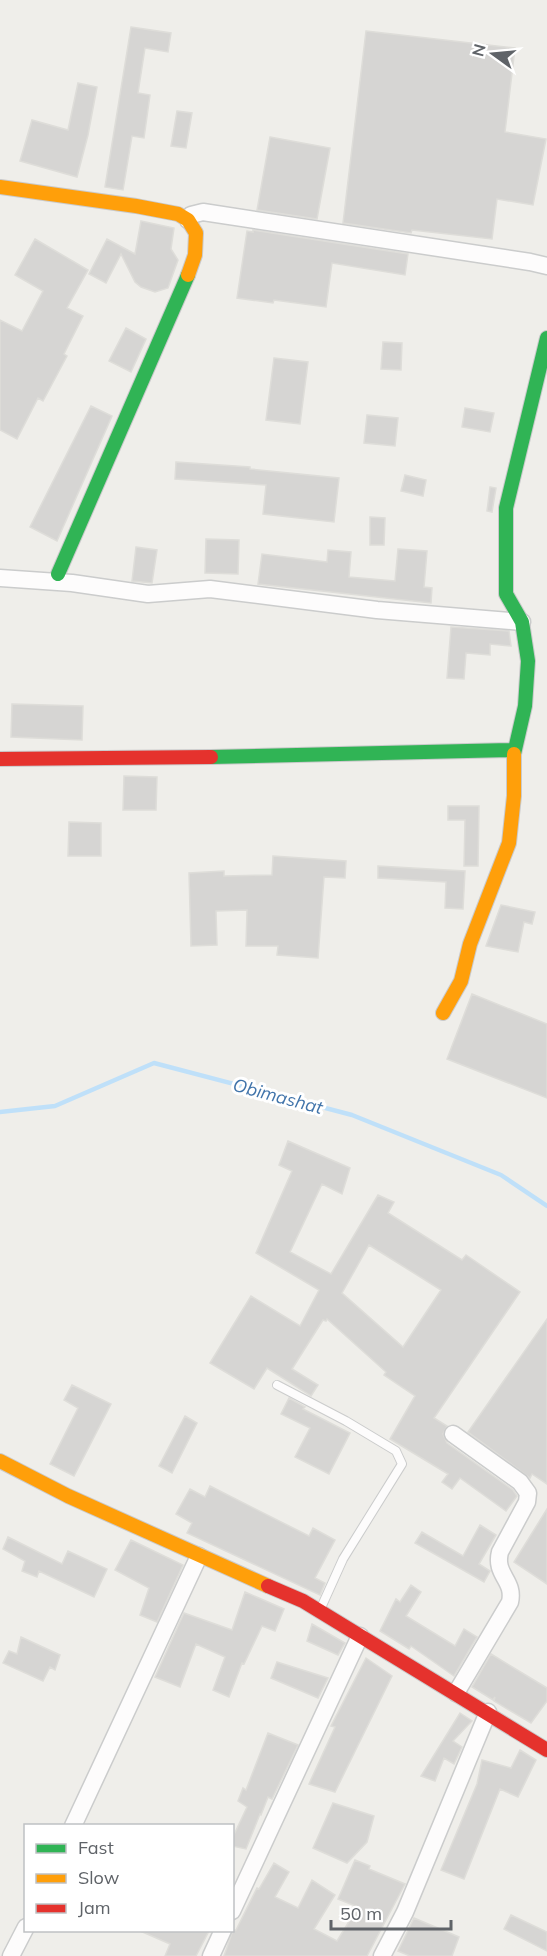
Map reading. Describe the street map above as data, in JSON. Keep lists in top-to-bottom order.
{
  "water": ["Obimashat"],
  "legend": ["Fast", "Slow", "Jam"],
  "scale_bar": "50 m",
  "north": "left"
}
